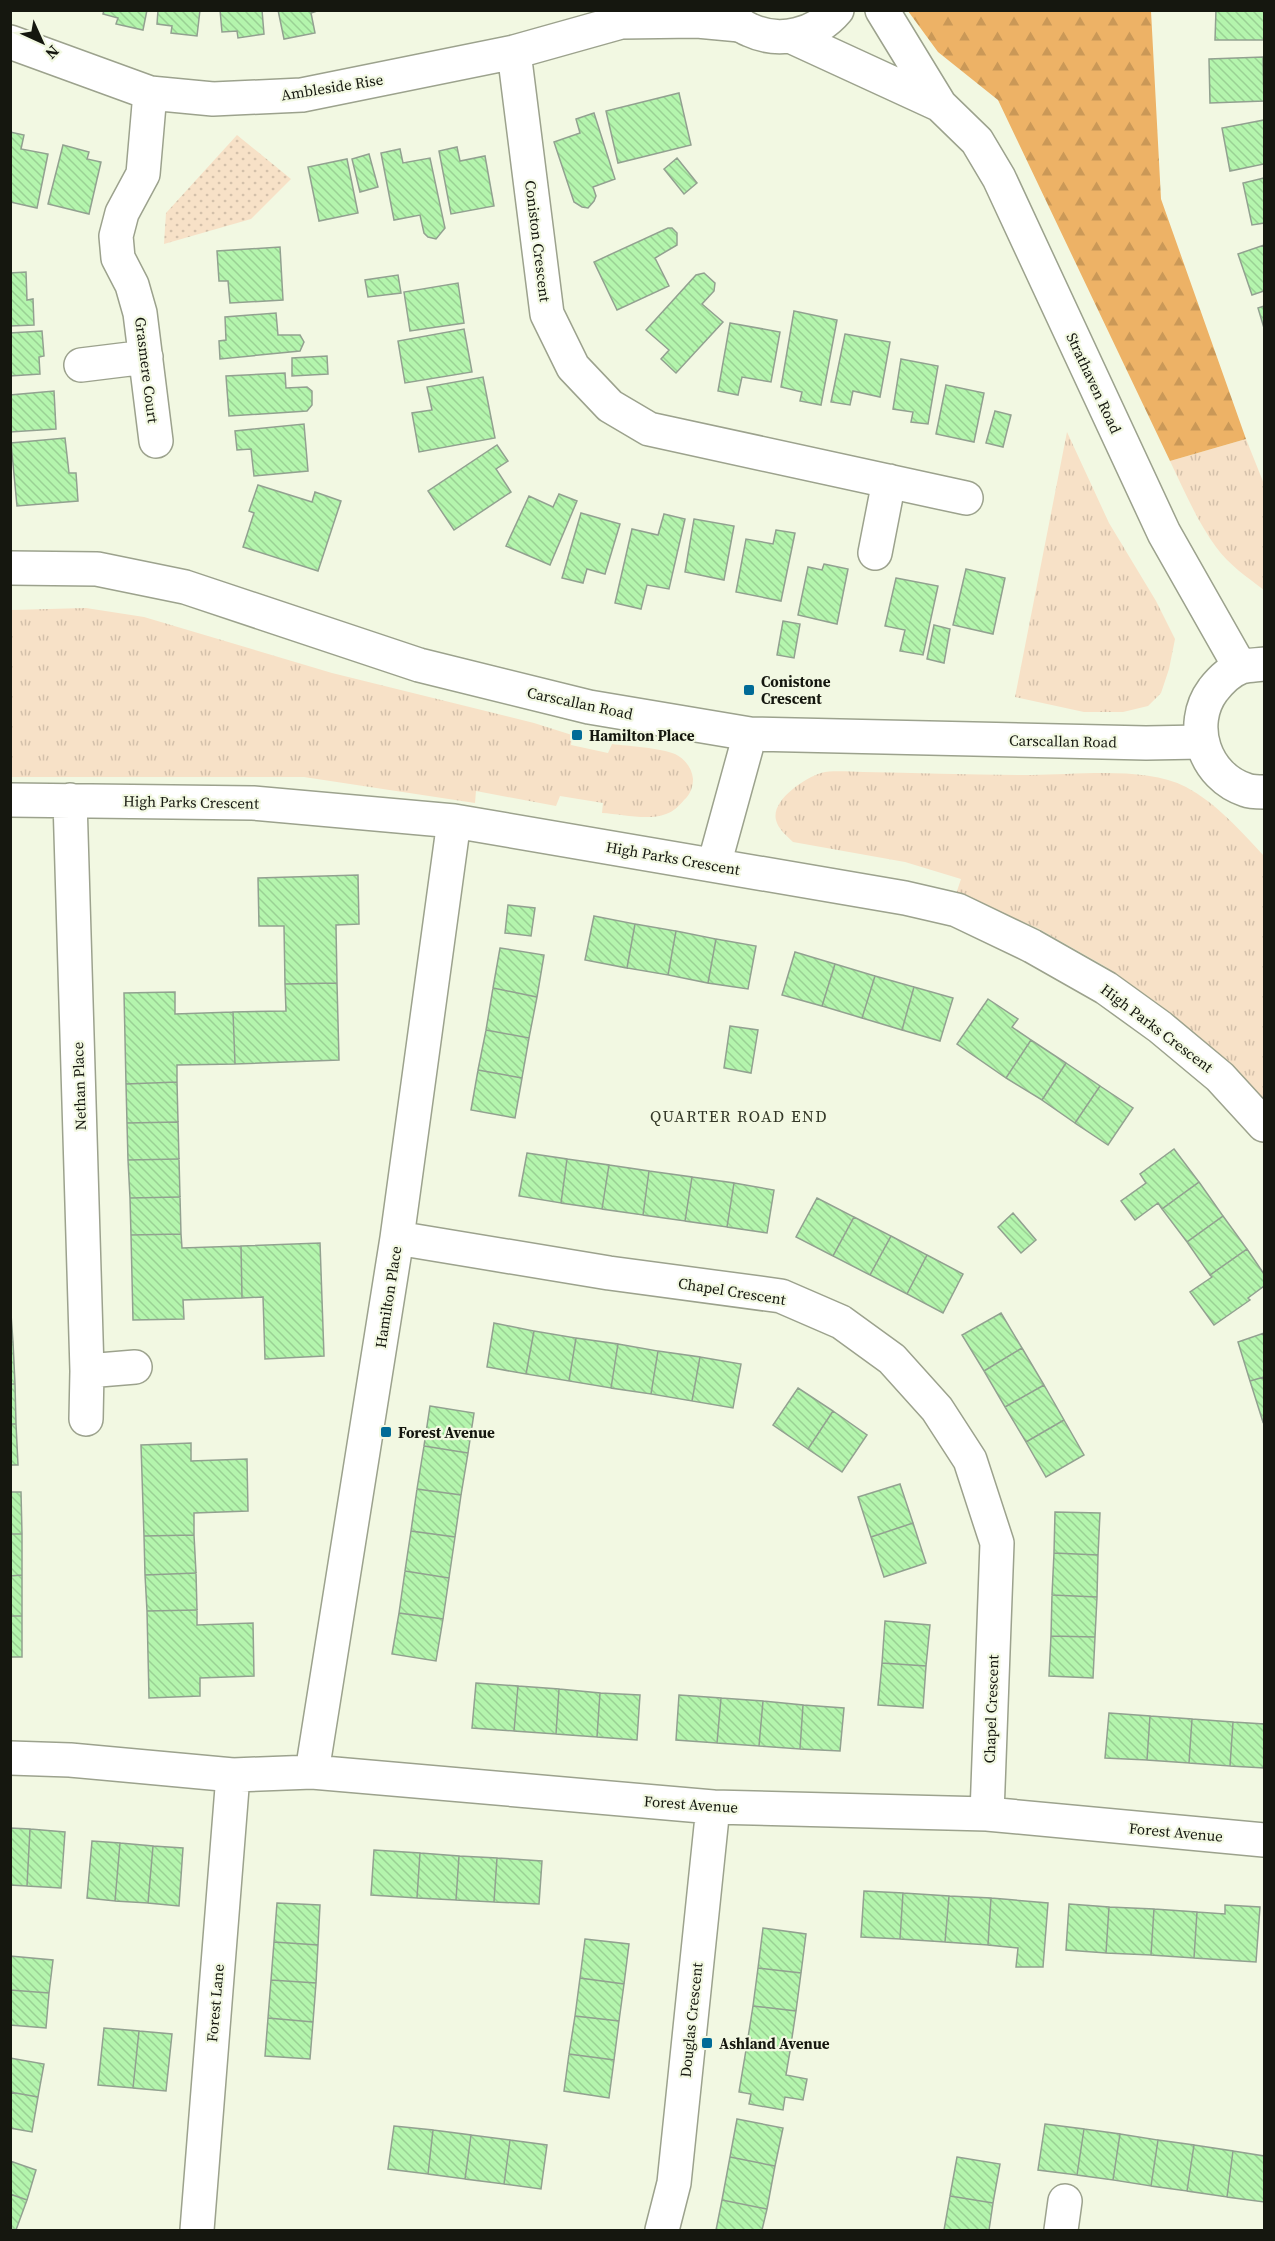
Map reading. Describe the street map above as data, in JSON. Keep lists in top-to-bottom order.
{
  "streets": {
    "street": [
      "Ambleside Rise",
      "Coniston Crescent",
      "Grasmere Court",
      "Strathaven Road",
      "Carscallan Road",
      "High Parks Crescent",
      "Nethan Place",
      "Chapel Crescent",
      "Hamilton Place",
      "Forest Avenue",
      "Forest Lane",
      "Douglas Crescent"
    ]
  },
  "crossings": [
    ["Ambleside Rise", "Coniston Crescent"],
    ["Ambleside Rise", "Grasmere Court"],
    ["Ambleside Rise", "Strathaven Road"],
    ["Strathaven Road", "Carscallan Road"],
    ["High Parks Crescent", "Nethan Place"],
    ["High Parks Crescent", "Hamilton Place"],
    ["Chapel Crescent", "Hamilton Place"],
    ["Chapel Crescent", "Forest Avenue"],
    ["Hamilton Place", "Forest Avenue"],
    ["Forest Avenue", "Forest Lane"],
    ["Forest Avenue", "Douglas Crescent"]
  ],
  "districts": ["QUARTER ROAD END"],
  "places": {
    "transit": [
      "Conistone Crescent",
      "Hamilton Place",
      "Forest Avenue",
      "Ashland Avenue"
    ]
  },
  "north": "bottom right"
}
